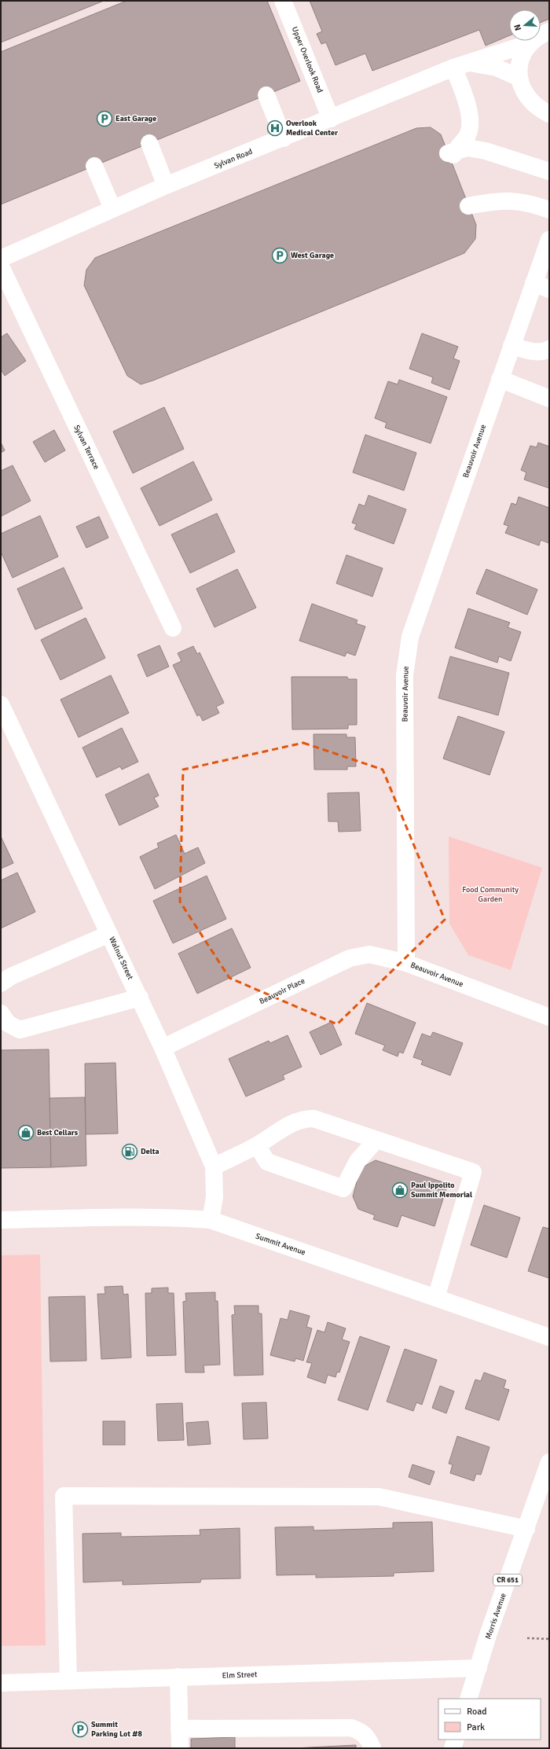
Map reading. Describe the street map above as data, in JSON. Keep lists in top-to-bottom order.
{
  "streets": {
    "street": [
      "Upper Overlook Road",
      "Sylvan Road",
      "Sylvan Terrace",
      "Beauvoir Avenue",
      "Walnut Street",
      "Beauvoir Place",
      "Summit Avenue",
      "CR 651",
      "Morris Avenue",
      "Elm Street"
    ]
  },
  "crossings": [
    ["Upper Overlook Road", "Sylvan Road"],
    ["Beauvoir Avenue", "Beauvoir Place"],
    ["Walnut Street", "Beauvoir Place"],
    ["Walnut Street", "Summit Avenue"],
    ["Morris Avenue", "Elm Street"]
  ],
  "parks": ["Food Community Garden"],
  "places": {
    "parking": ["East Garage", "West Garage", "Summit Parking Lot #8"],
    "hospital": ["Overlook Medical Center"],
    "shop": ["Best Cellars", "Paul Ippolito Summit Memorial"],
    "fuel station": ["Delta"]
  },
  "legend": ["Road", "Park"],
  "north": "left"
}
